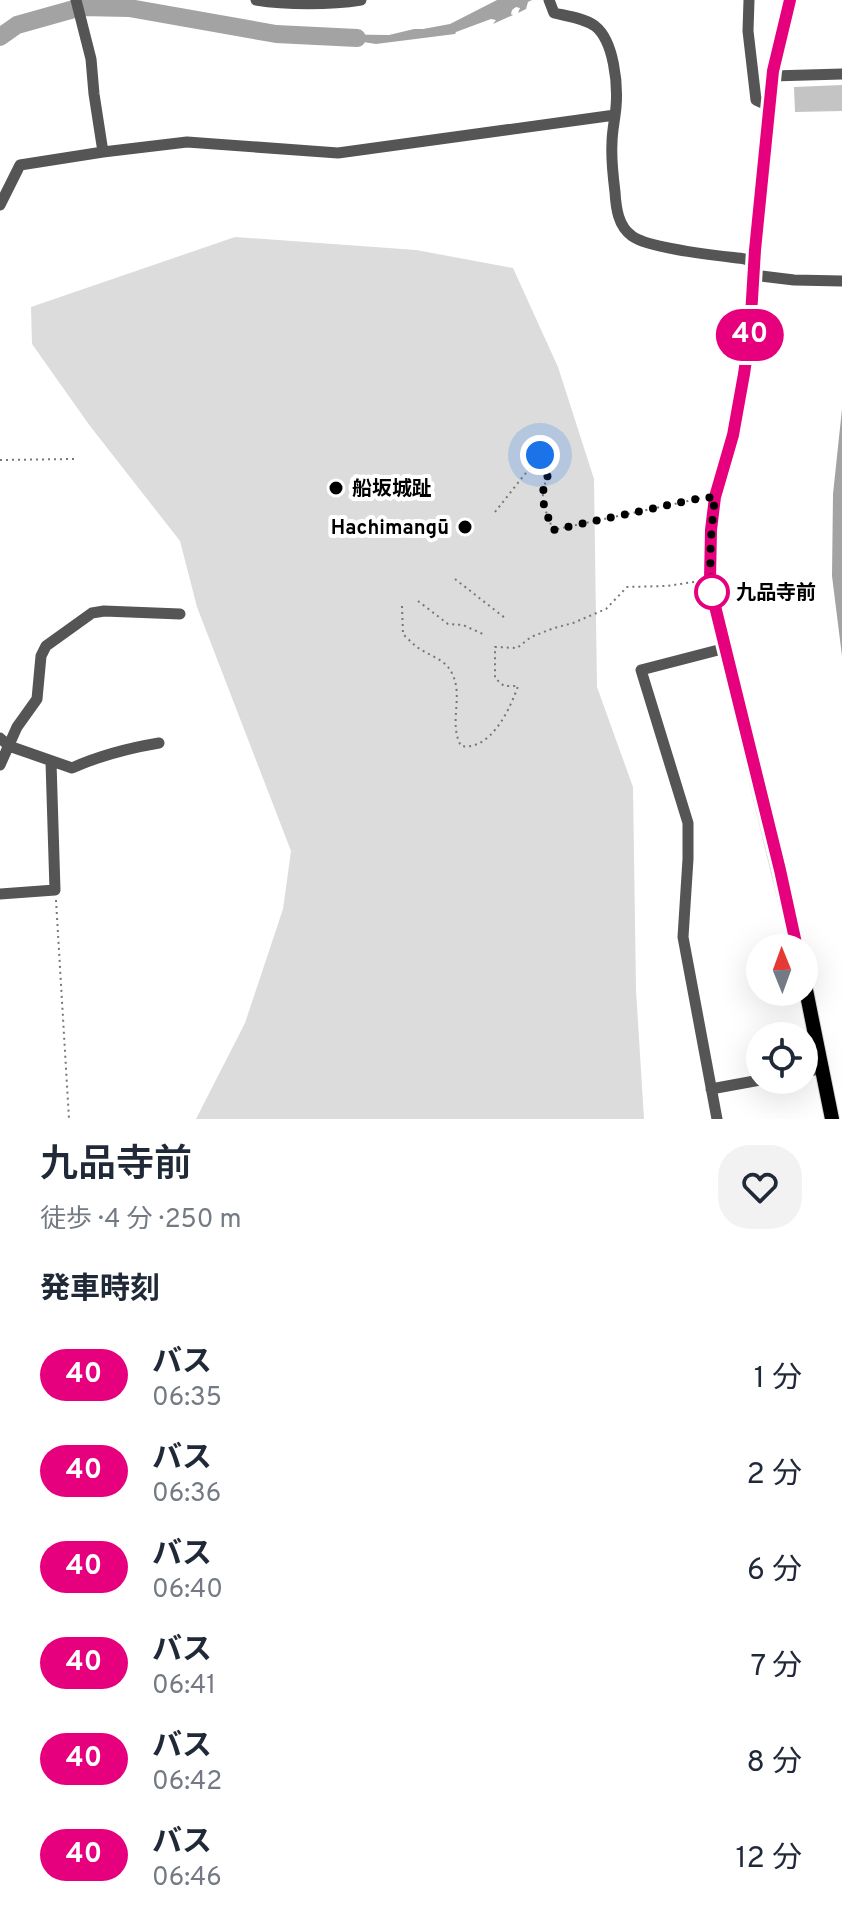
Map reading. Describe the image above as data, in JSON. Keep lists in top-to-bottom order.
{
  "places": ["船坂城趾", "Hachimangū", "九品寺前"],
  "lines": ["bus line 40"],
  "north": "top",
  "page": {
    "on_map": "40",
    "heading": [
      ["九品寺前", "徒歩 · 4 分 · 250 m"],
      "発車時刻"
    ],
    "list": [
      {
        "mark": "40",
        "name": "バス",
        "note": "06:35",
        "value": "1 分"
      },
      {
        "mark": "40",
        "name": "バス",
        "note": "06:36",
        "value": "2 分"
      },
      {
        "mark": "40",
        "name": "バス",
        "note": "06:40",
        "value": "6 分"
      },
      {
        "mark": "40",
        "name": "バス",
        "note": "06:41",
        "value": "7 分"
      },
      {
        "mark": "40",
        "name": "バス",
        "note": "06:42",
        "value": "8 分"
      },
      {
        "mark": "40",
        "name": "バス",
        "note": "06:46",
        "value": "12 分"
      }
    ]
  }
}
